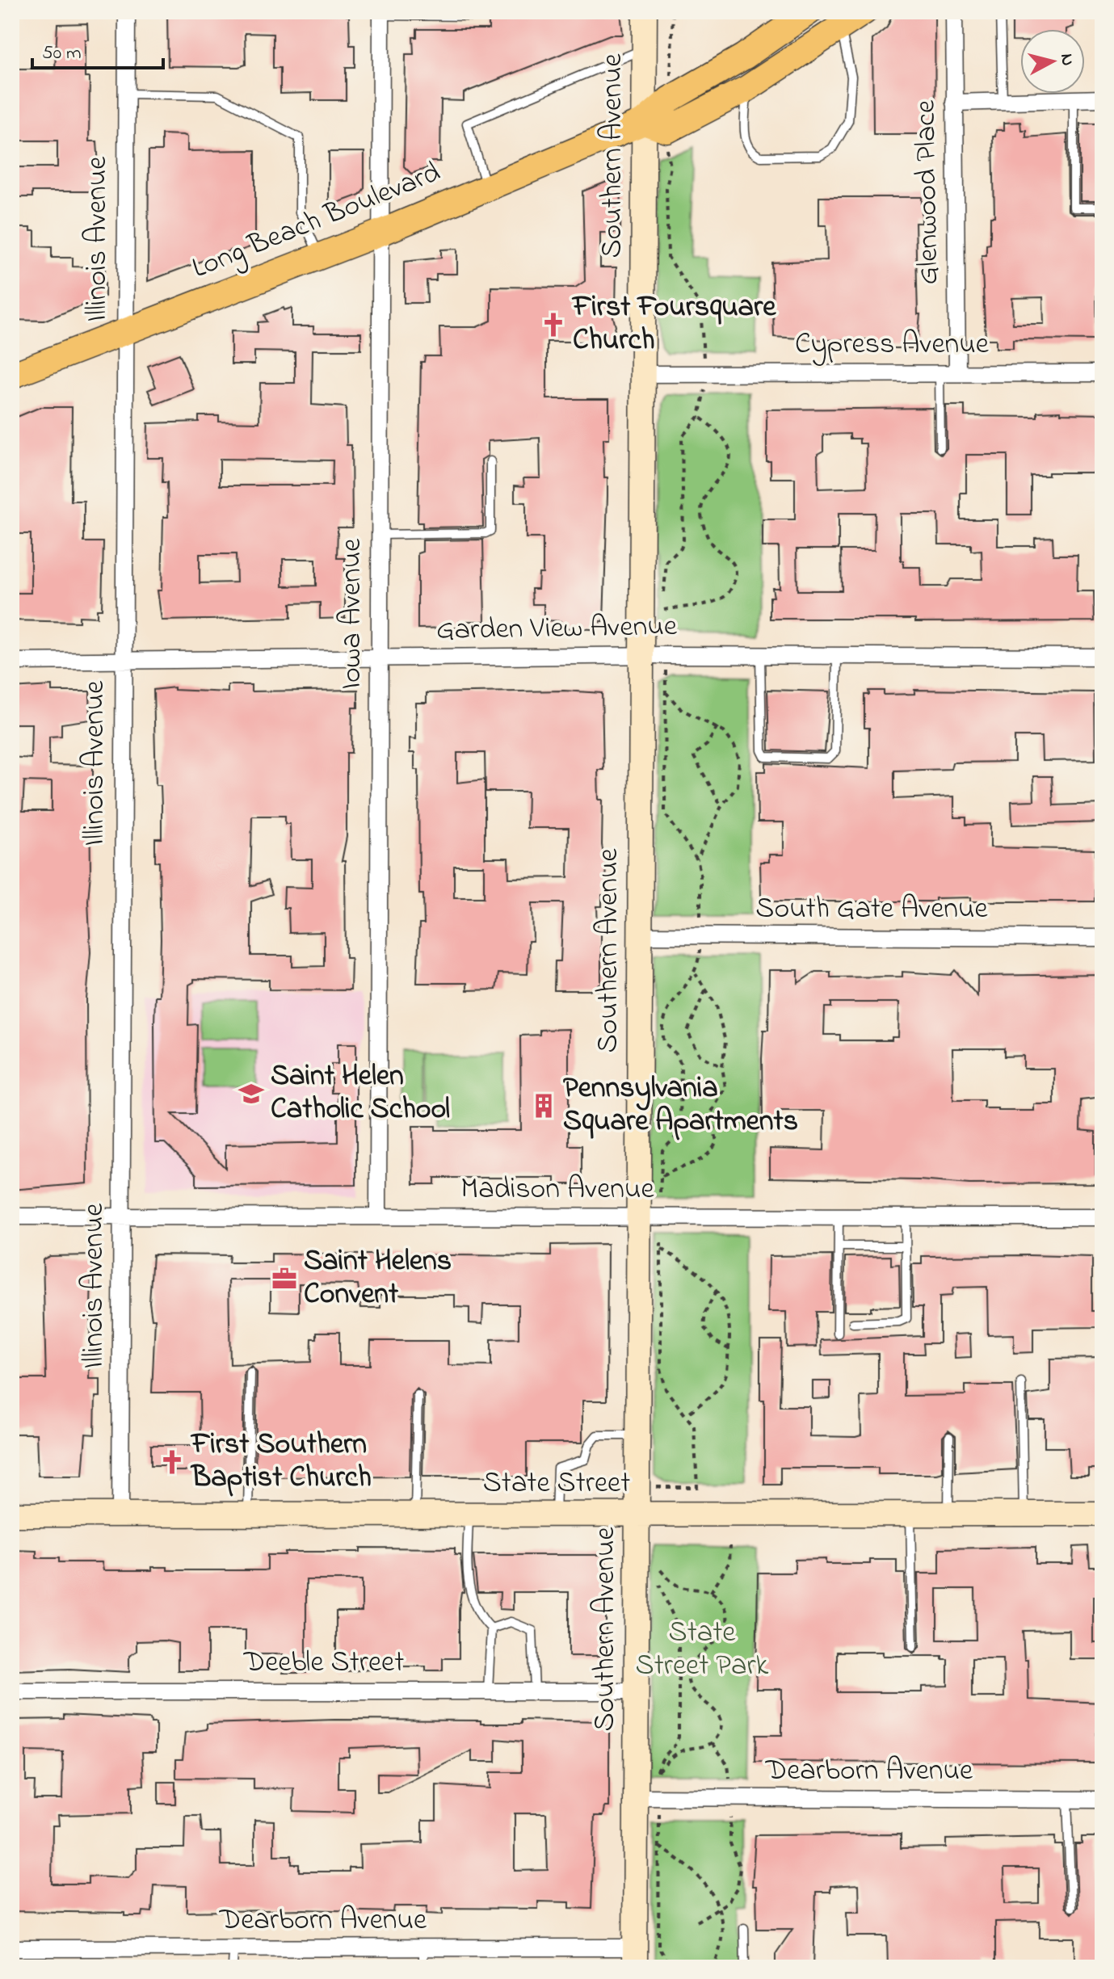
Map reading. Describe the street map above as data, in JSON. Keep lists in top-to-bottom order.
{
  "streets": {
    "main road": ["Long Beach Boulevard"],
    "street": [
      "Southern Avenue",
      "Glenwood Place",
      "Illinois Avenue",
      "Cypress Avenue",
      "Iowa Avenue",
      "Garden View Avenue",
      "South Gate Avenue",
      "Madison Avenue",
      "State Street",
      "Deeble Street",
      "Dearborn Avenue"
    ]
  },
  "crossings": [
    ["Southern Avenue", "Long Beach Boulevard"],
    ["Southern Avenue", "Cypress Avenue"],
    ["Southern Avenue", "Garden View Avenue"],
    ["Southern Avenue", "South Gate Avenue"],
    ["Southern Avenue", "Madison Avenue"],
    ["Southern Avenue", "State Street"],
    ["Southern Avenue", "Deeble Street"],
    ["Southern Avenue", "Dearborn Avenue"],
    ["Glenwood Place", "Cypress Avenue"],
    ["Long Beach Boulevard", "Illinois Avenue"],
    ["Long Beach Boulevard", "Iowa Avenue"],
    ["Illinois Avenue", "Garden View Avenue"],
    ["Illinois Avenue", "Madison Avenue"],
    ["Illinois Avenue", "State Street"],
    ["Iowa Avenue", "Garden View Avenue"],
    ["Iowa Avenue", "Madison Avenue"]
  ],
  "parks": ["State Street Park"],
  "places": {
    "church": ["First Foursquare Church", "First Southern Baptist Church"],
    "school or university": ["Saint Helen Catholic School"],
    "building": ["Pennsylvania Square Apartments"],
    "office": ["Saint Helens Convent"]
  },
  "scale_bar": "50 m",
  "north": "right"
}
